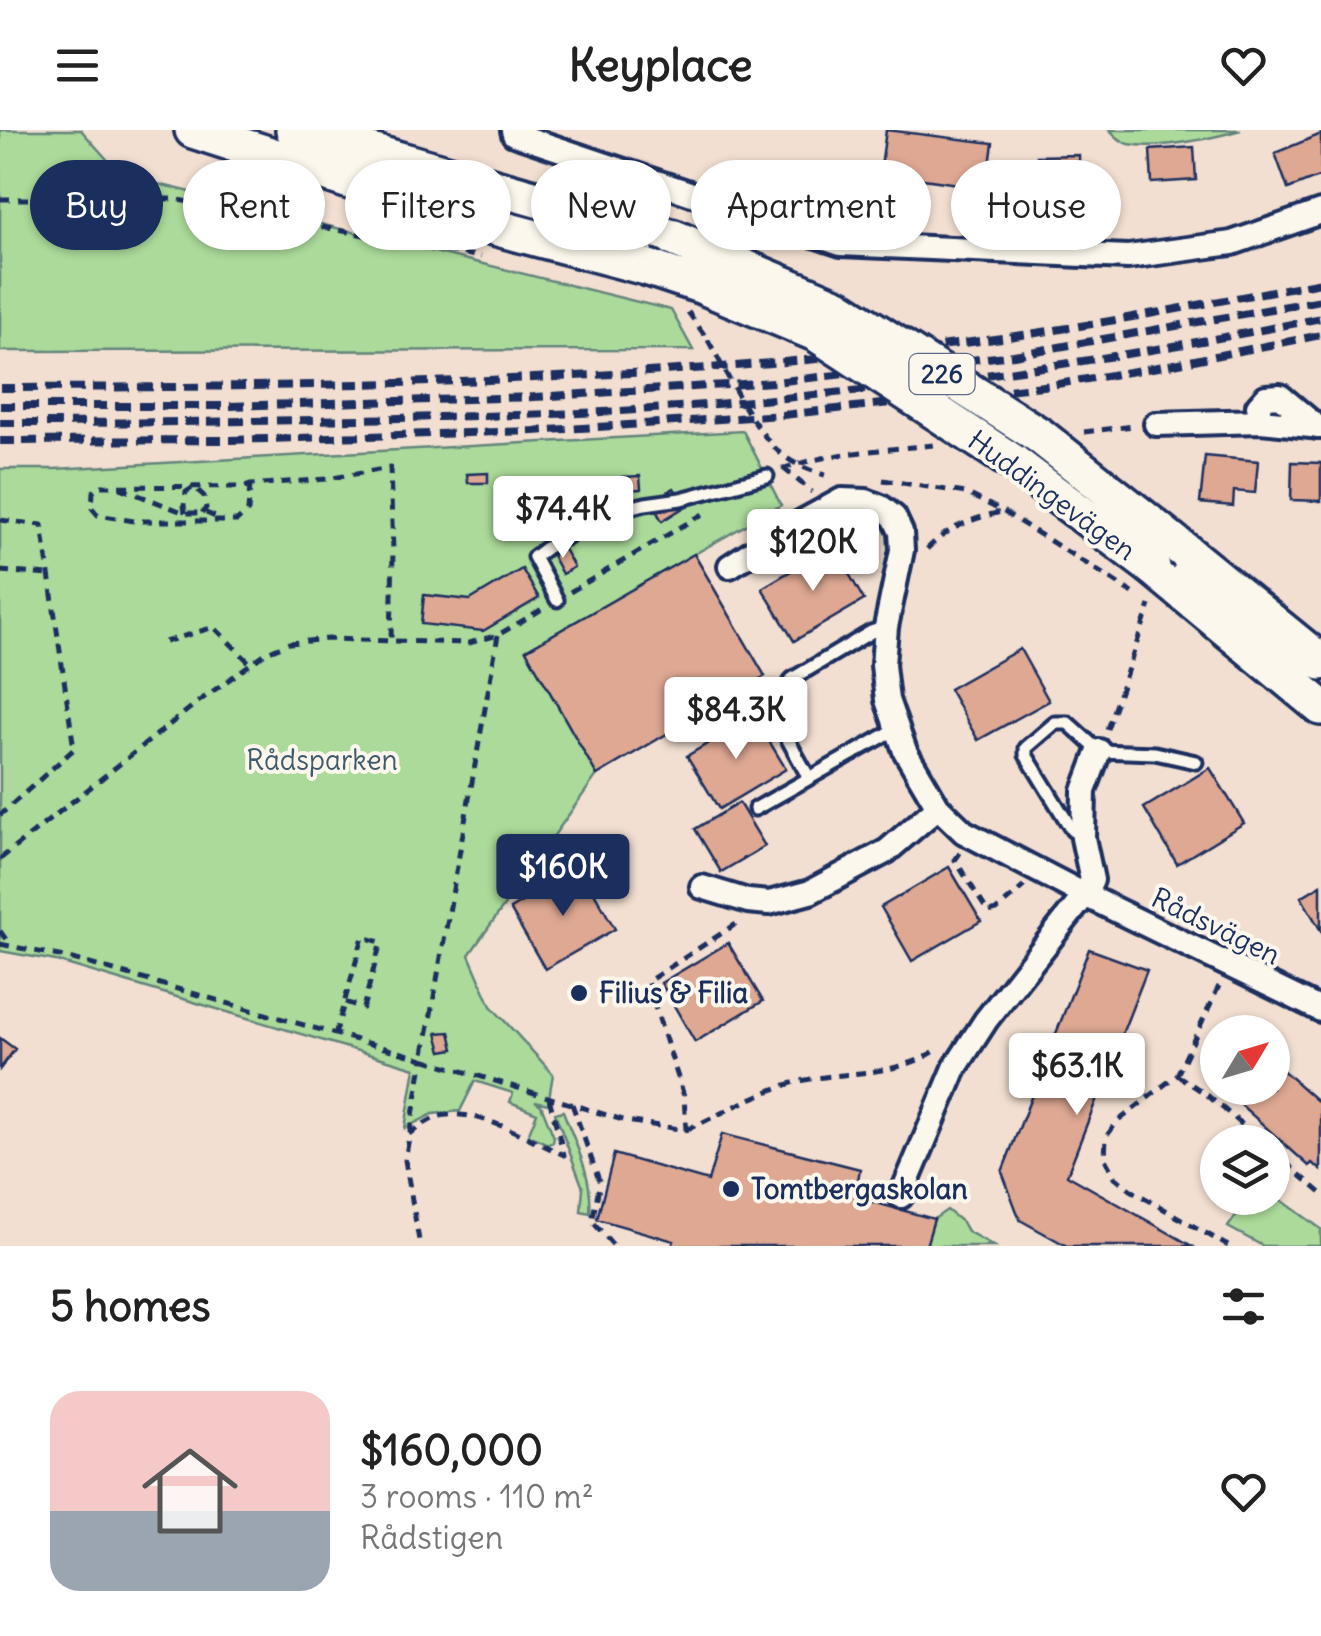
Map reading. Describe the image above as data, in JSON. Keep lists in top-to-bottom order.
{
  "streets": {
    "main road": ["226", "Huddingevägen"],
    "street": ["Rådsvägen"]
  },
  "parks": ["Rådsparken"],
  "places": ["Filius & Filia", "Tomtbergaskolan"],
  "north": "top right",
  "page": {
    "header": "Keyplace",
    "chip": [
      "Buy",
      "Rent",
      "Filters",
      "New",
      "Apartment",
      "House"
    ],
    "price": [
      "$74.4K",
      "$120K",
      "$84.3K",
      "$160K",
      "$63.1K"
    ],
    "heading": "5 homes",
    "list": [
      {
        "name": "$160,000",
        "note": "3 rooms · 110 m² · Rådstigen"
      }
    ]
  }
}
